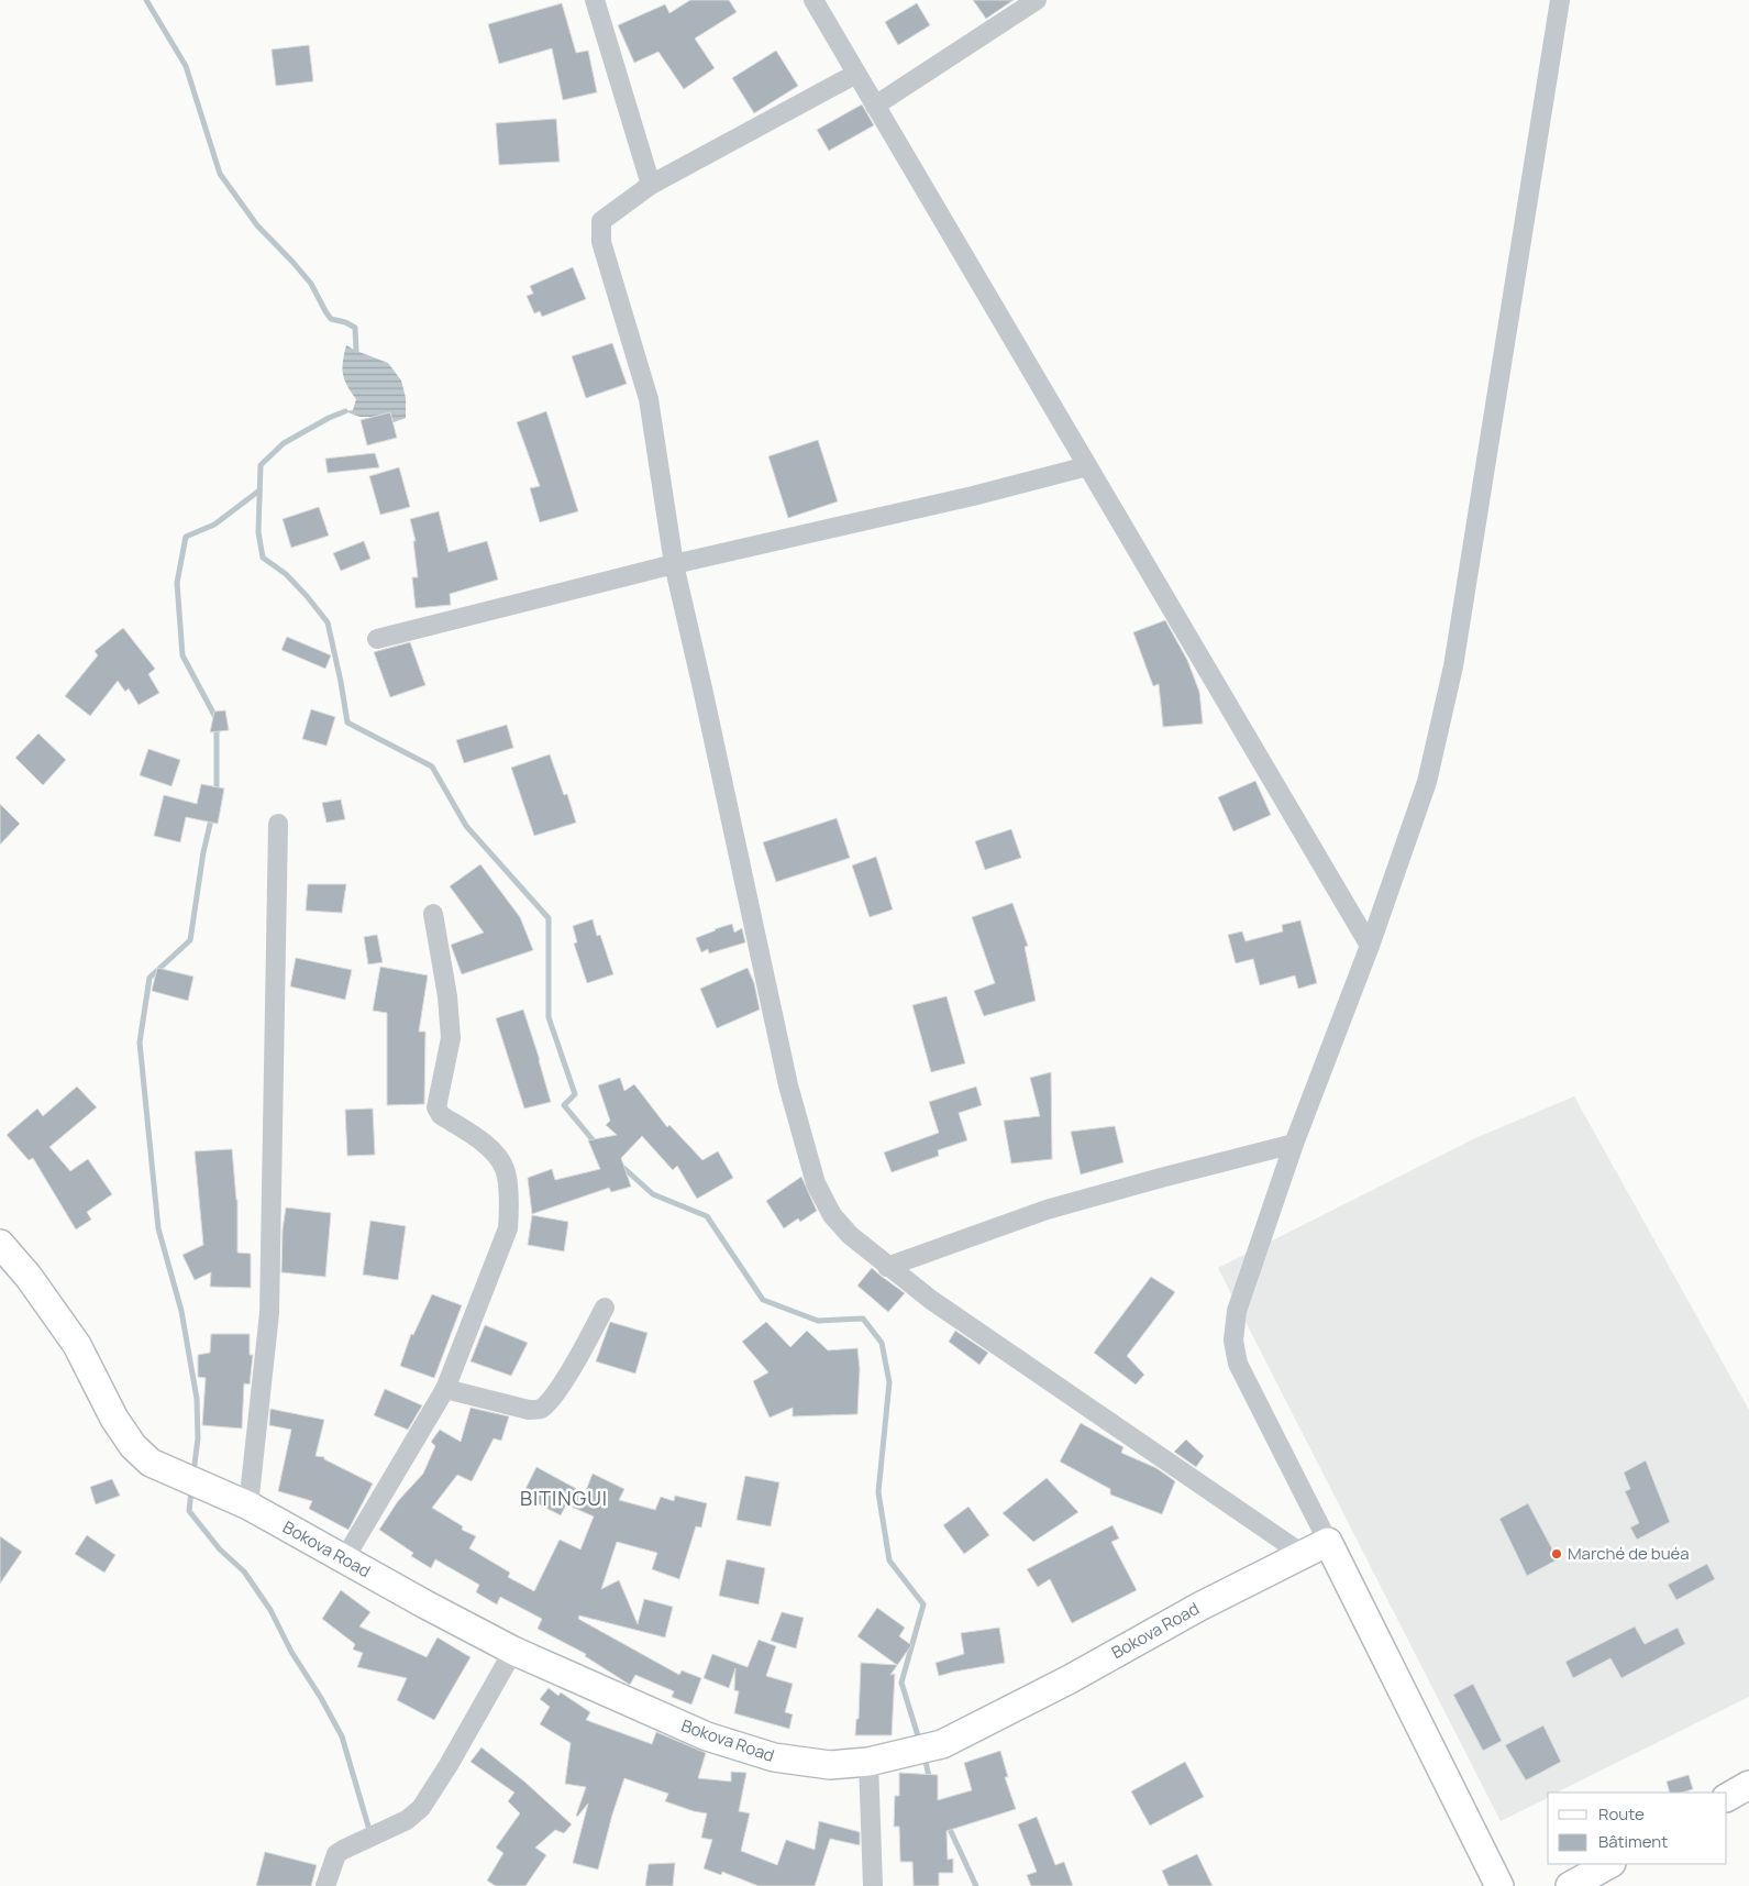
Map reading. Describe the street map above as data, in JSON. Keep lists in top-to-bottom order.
{
  "streets": {
    "street": ["Bokova Road"]
  },
  "districts": ["BITINGUI"],
  "places": ["Marché de buéa"],
  "legend": ["Route", "Bâtiment"]
}
